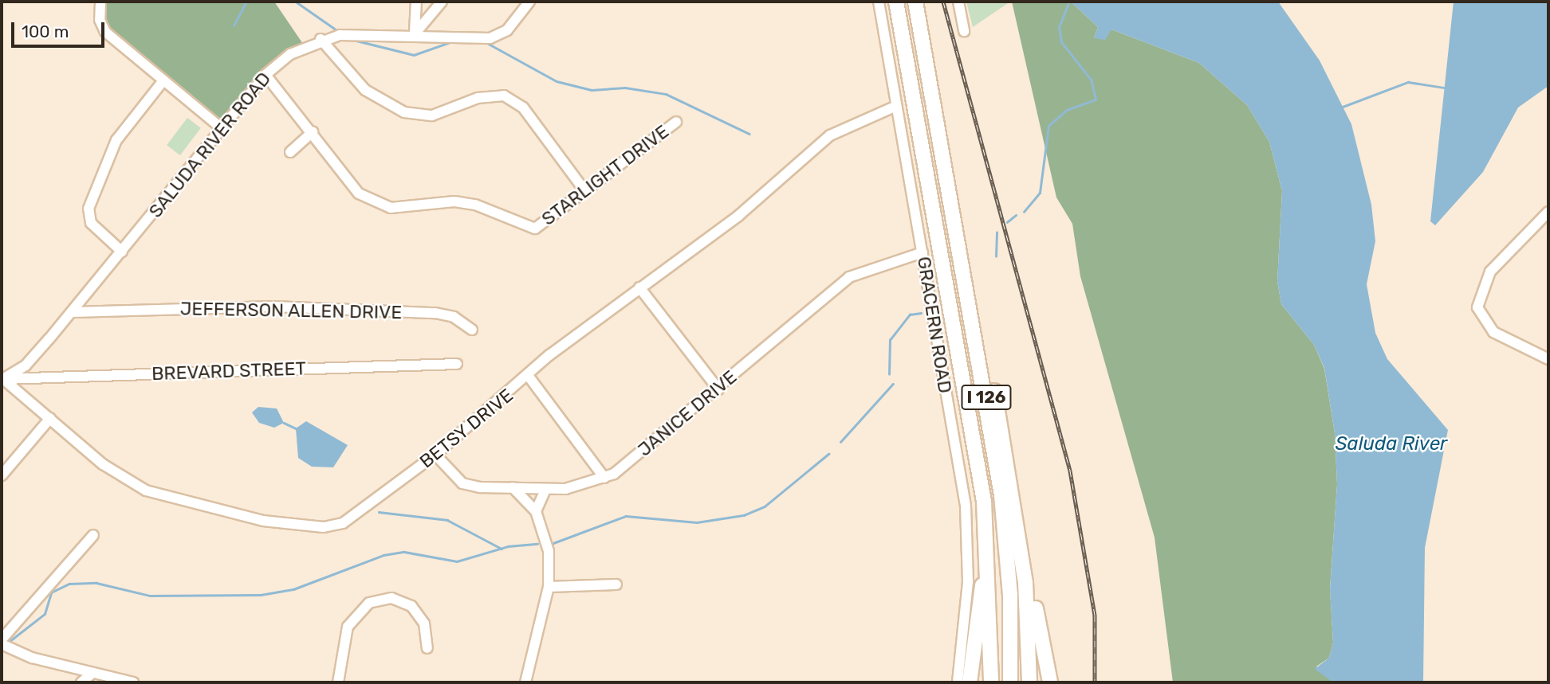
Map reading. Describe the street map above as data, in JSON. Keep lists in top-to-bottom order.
{
  "streets": {
    "highway": ["I 126"],
    "street": [
      "SALUDA RIVER ROAD",
      "STARLIGHT DRIVE",
      "JEFFERSON ALLEN DRIVE",
      "GRACERN ROAD",
      "BREVARD STREET",
      "JANICE DRIVE",
      "BETSY DRIVE"
    ]
  },
  "crossings": [
    ["SALUDA RIVER ROAD", "STARLIGHT DRIVE"],
    ["SALUDA RIVER ROAD", "JEFFERSON ALLEN DRIVE"],
    ["SALUDA RIVER ROAD", "BREVARD STREET"],
    ["SALUDA RIVER ROAD", "BETSY DRIVE"],
    ["GRACERN ROAD", "JANICE DRIVE"],
    ["GRACERN ROAD", "BETSY DRIVE"],
    ["BREVARD STREET", "BETSY DRIVE"],
    ["JANICE DRIVE", "BETSY DRIVE"]
  ],
  "water": ["Saluda River"],
  "scale_bar": "100 m"
}
